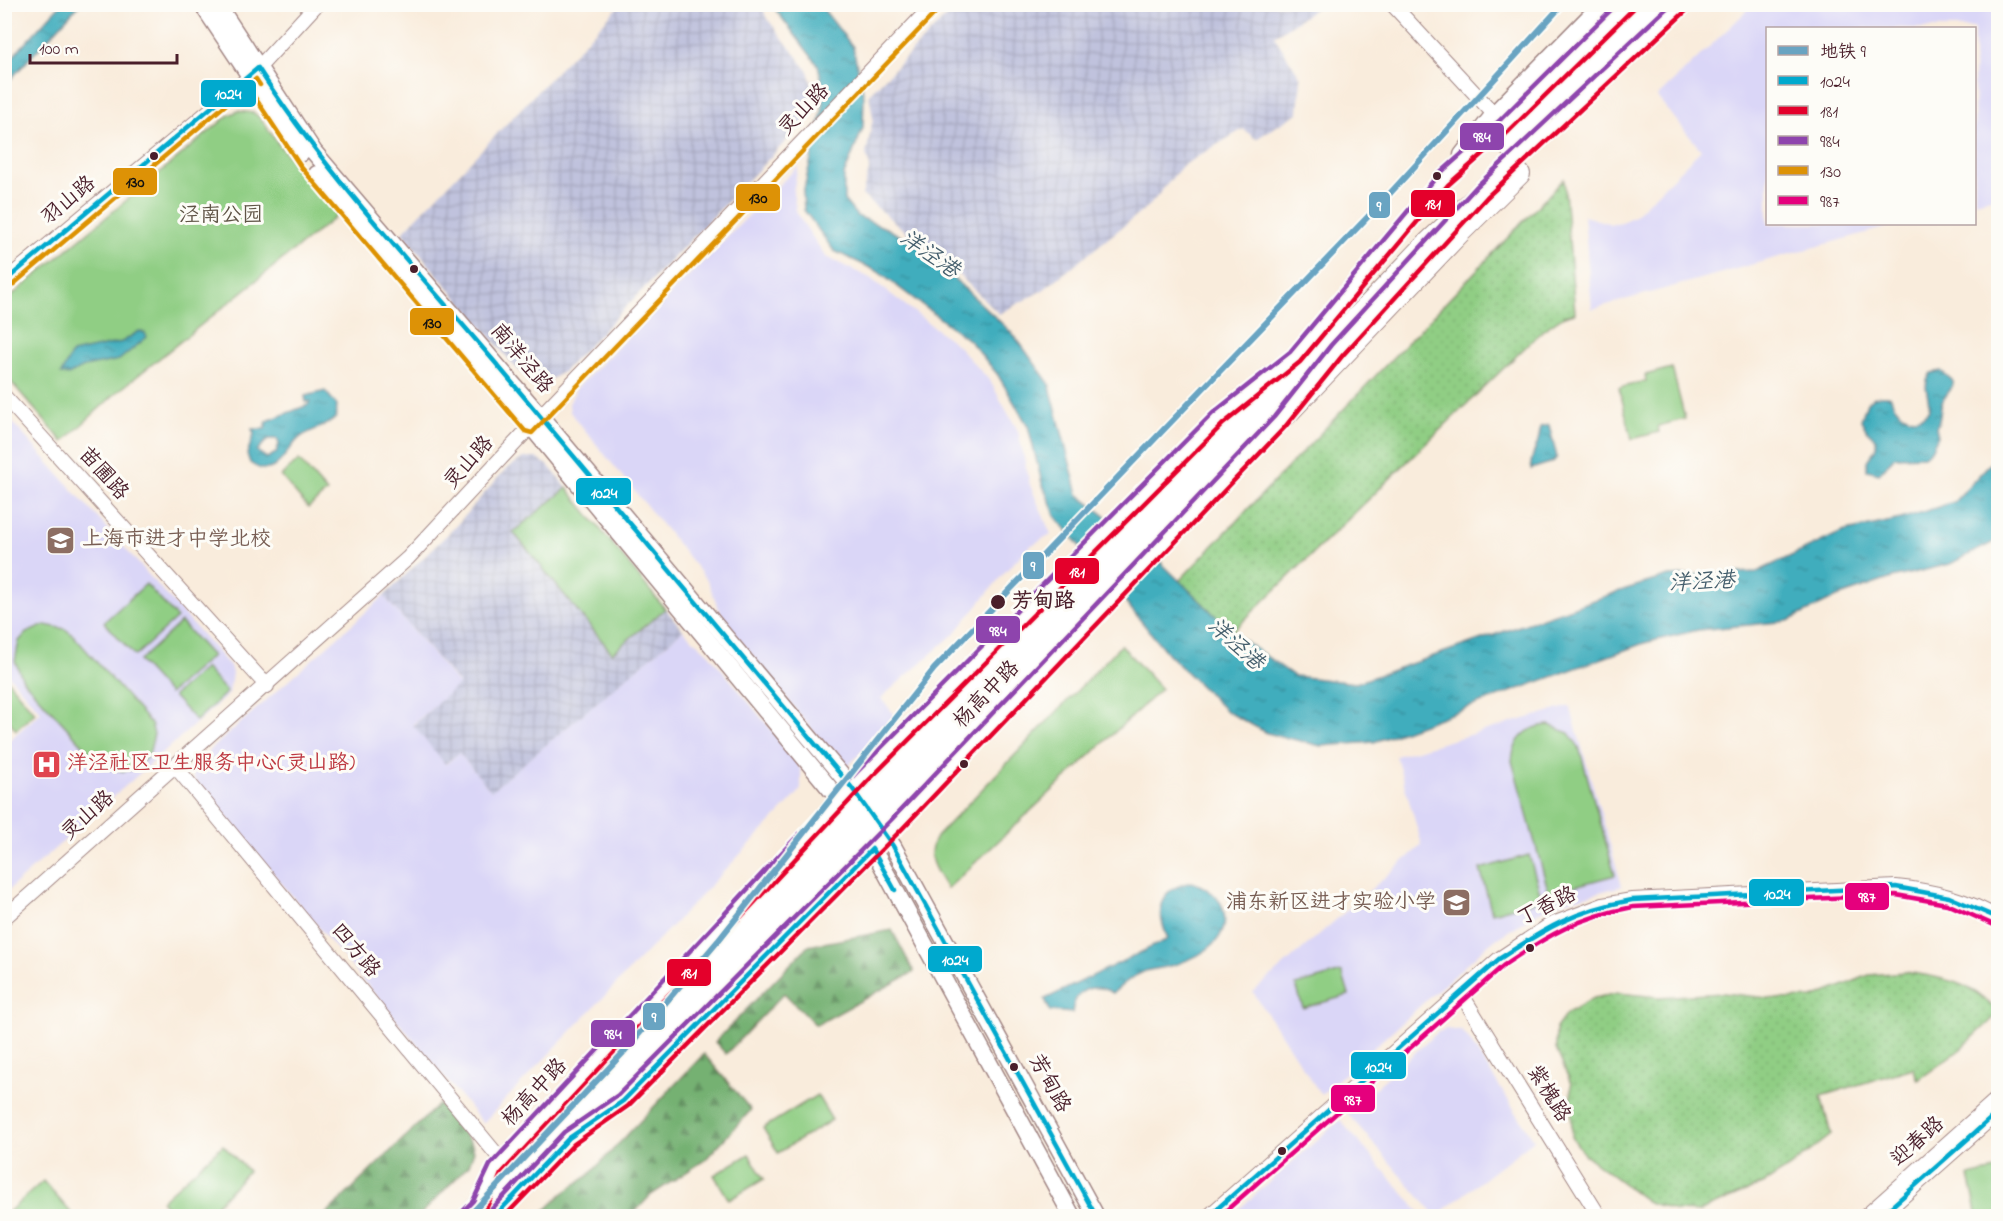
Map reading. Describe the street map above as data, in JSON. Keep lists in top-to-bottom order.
{
  "streets": {
    "highway": ["杨高中路"],
    "main road": ["南洋泾路", "芳甸路"],
    "street": [
      "灵山路",
      "羽山路",
      "苗圃路",
      "丁香路",
      "四方路",
      "紫槐路",
      "迎春路"
    ]
  },
  "crossings": [
    ["灵山路", "南洋泾路"],
    ["灵山路", "苗圃路"],
    ["灵山路", "四方路"],
    ["羽山路", "南洋泾路"],
    ["南洋泾路", "杨高中路"],
    ["南洋泾路", "芳甸路"],
    ["杨高中路", "四方路"],
    ["杨高中路", "芳甸路"],
    ["丁香路", "紫槐路"]
  ],
  "water": ["洋泾港"],
  "parks": ["泾南公园"],
  "places": {
    "school or university": ["上海市进才中学北校", "浦东新区进才实验小学"],
    "other": ["芳甸路"],
    "hospital": ["洋泾社区卫生服务中心(灵山路)"]
  },
  "lines": [
    "metro line 9",
    "transit line 984",
    "transit line 181",
    "transit line 130",
    "transit line 1024",
    "transit line 987"
  ],
  "legend": [
    "地铁 9",
    "1024",
    "181",
    "984",
    "130",
    "987"
  ],
  "scale_bar": "100 m"
}
